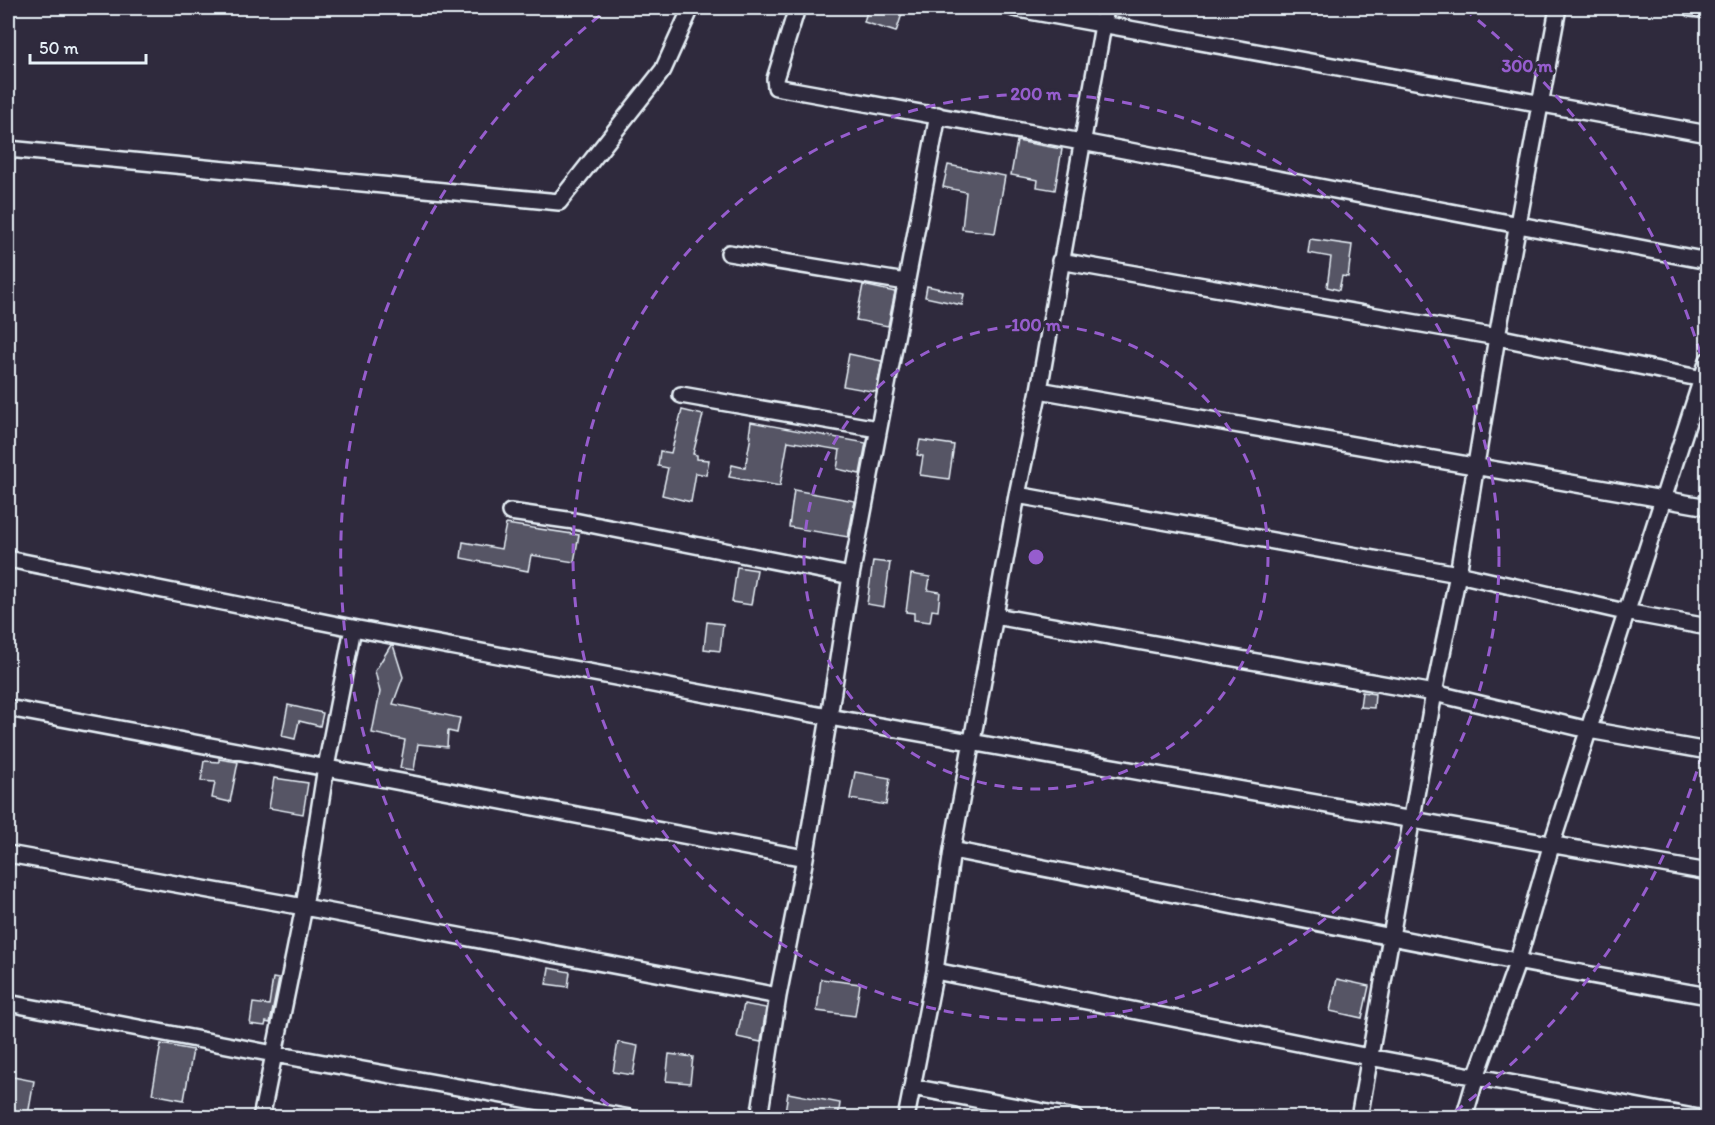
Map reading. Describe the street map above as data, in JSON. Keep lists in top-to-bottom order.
{
  "scale_bar": "50 m",
  "rings": ["300 m", "200 m", "100 m"]
}
